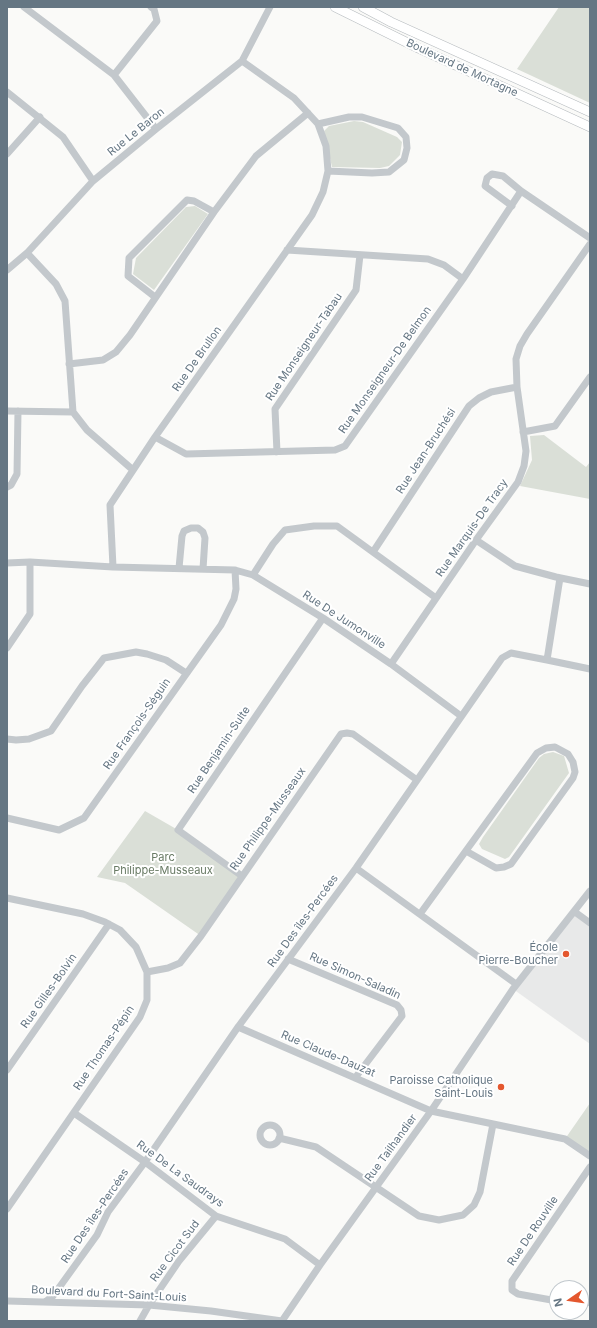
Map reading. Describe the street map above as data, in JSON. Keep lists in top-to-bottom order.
{
  "streets": {
    "main road": ["Boulevard de Mortagne"],
    "street": [
      "Rue Le Baron",
      "Rue Monseigneur-Tabau",
      "Rue De Brullon",
      "Rue Monseigneur-De Belmon",
      "Rue Jean-Bruchési",
      "Rue Marquis-De Tracy",
      "Rue De Jumonville",
      "Rue François-Séguin",
      "Rue Benjamin-Sulte",
      "Rue Philippe-Musseaux",
      "Rue Des îles-Percées",
      "Rue Simon-Saladin",
      "Rue Gilles-Bolvin",
      "Rue Thomas-Pépin",
      "Rue Claude-Dauzat",
      "Rue Tailhandier",
      "Rue De La Saudrays",
      "Rue De Rouville",
      "Rue Cicot Sud",
      "Boulevard du Fort-Saint-Louis"
    ]
  },
  "crossings": [
    ["Rue Le Baron", "Rue De Brullon"],
    ["Rue Monseigneur-Tabau", "Rue Monseigneur-De Belmon"],
    ["Rue De Brullon", "Rue Monseigneur-De Belmon"],
    ["Rue De Brullon", "Rue De Jumonville"],
    ["Rue Jean-Bruchési", "Rue Marquis-De Tracy"],
    ["Rue Marquis-De Tracy", "Rue De Jumonville"],
    ["Rue De Jumonville", "Rue François-Séguin"],
    ["Rue De Jumonville", "Rue Benjamin-Sulte"],
    ["Rue De Jumonville", "Rue Des îles-Percées"],
    ["Rue Benjamin-Sulte", "Rue Philippe-Musseaux"],
    ["Rue Philippe-Musseaux", "Rue Des îles-Percées"],
    ["Rue Philippe-Musseaux", "Rue Thomas-Pépin"],
    ["Rue Des îles-Percées", "Rue Simon-Saladin"],
    ["Rue Des îles-Percées", "Rue Claude-Dauzat"],
    ["Rue Des îles-Percées", "Rue De La Saudrays"],
    ["Rue Des îles-Percées", "Boulevard du Fort-Saint-Louis"],
    ["Rue Simon-Saladin", "Rue Claude-Dauzat"],
    ["Rue Gilles-Bolvin", "Rue Thomas-Pépin"],
    ["Rue Thomas-Pépin", "Rue De La Saudrays"],
    ["Rue Claude-Dauzat", "Rue Tailhandier"],
    ["Rue Tailhandier", "Rue De La Saudrays"],
    ["Rue Tailhandier", "Boulevard du Fort-Saint-Louis"],
    ["Rue De La Saudrays", "Rue Cicot Sud"],
    ["Rue Cicot Sud", "Boulevard du Fort-Saint-Louis"]
  ],
  "parks": ["Parc Philippe-Musseaux"],
  "places": ["École Pierre-Boucher", "Paroisse Catholique Saint-Louis"],
  "north": "left"
}
